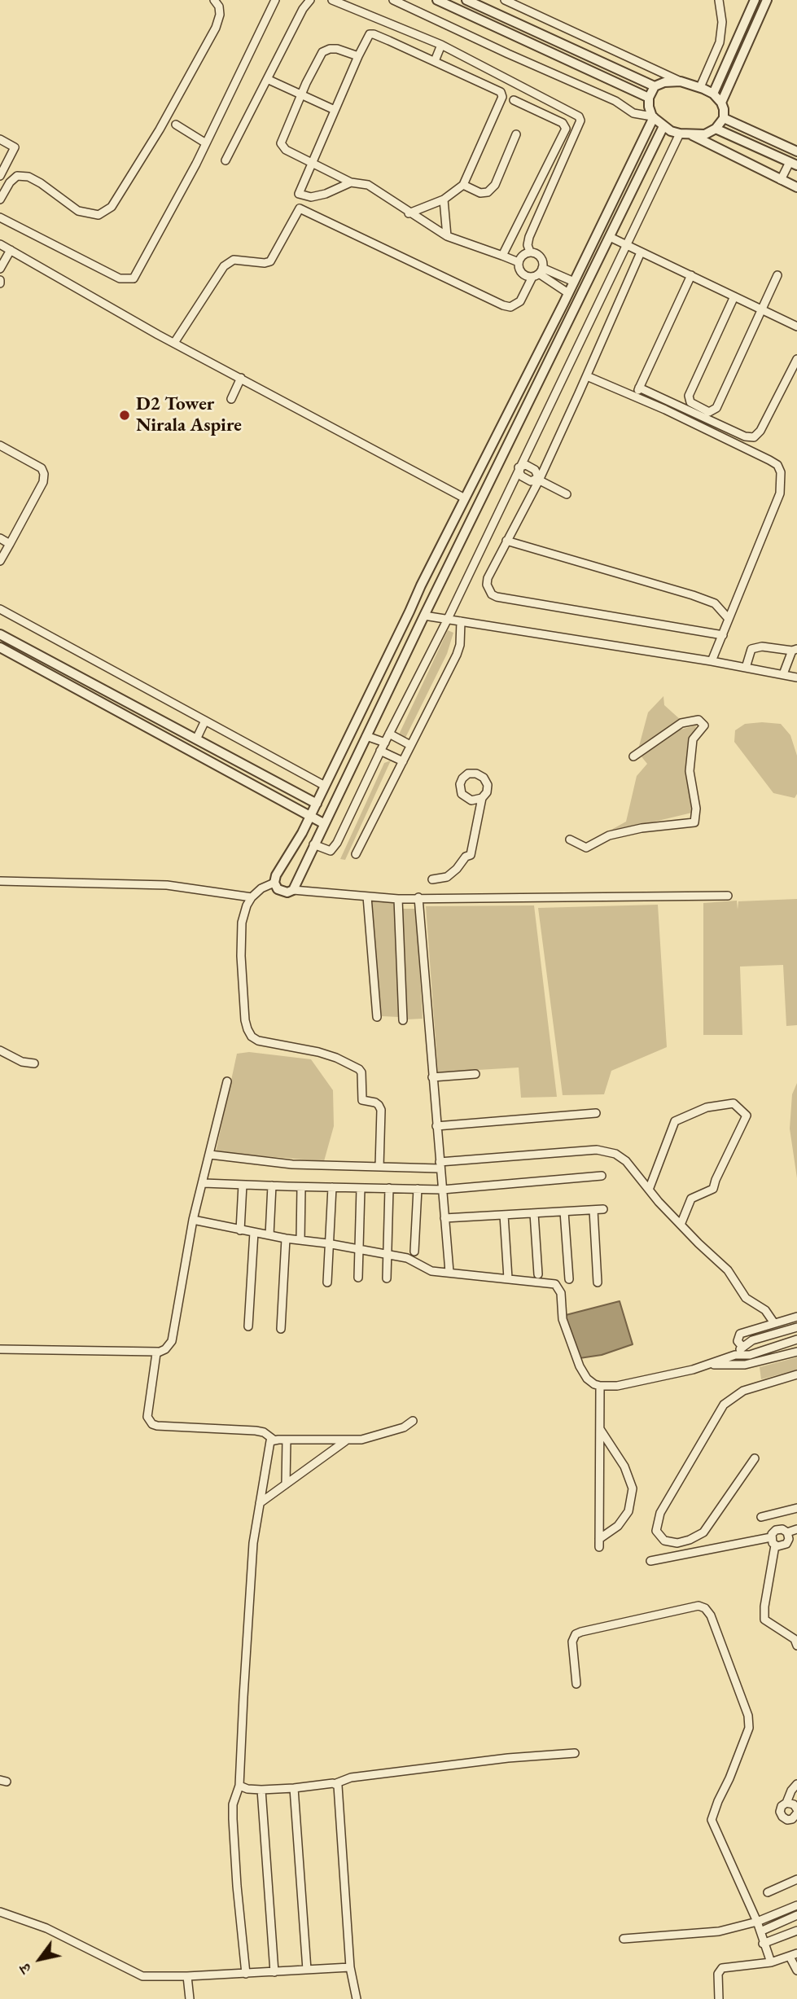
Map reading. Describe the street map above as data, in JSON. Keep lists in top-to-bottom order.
{
  "places": ["D2 Tower Nirala Aspire"],
  "north": "bottom left"
}
